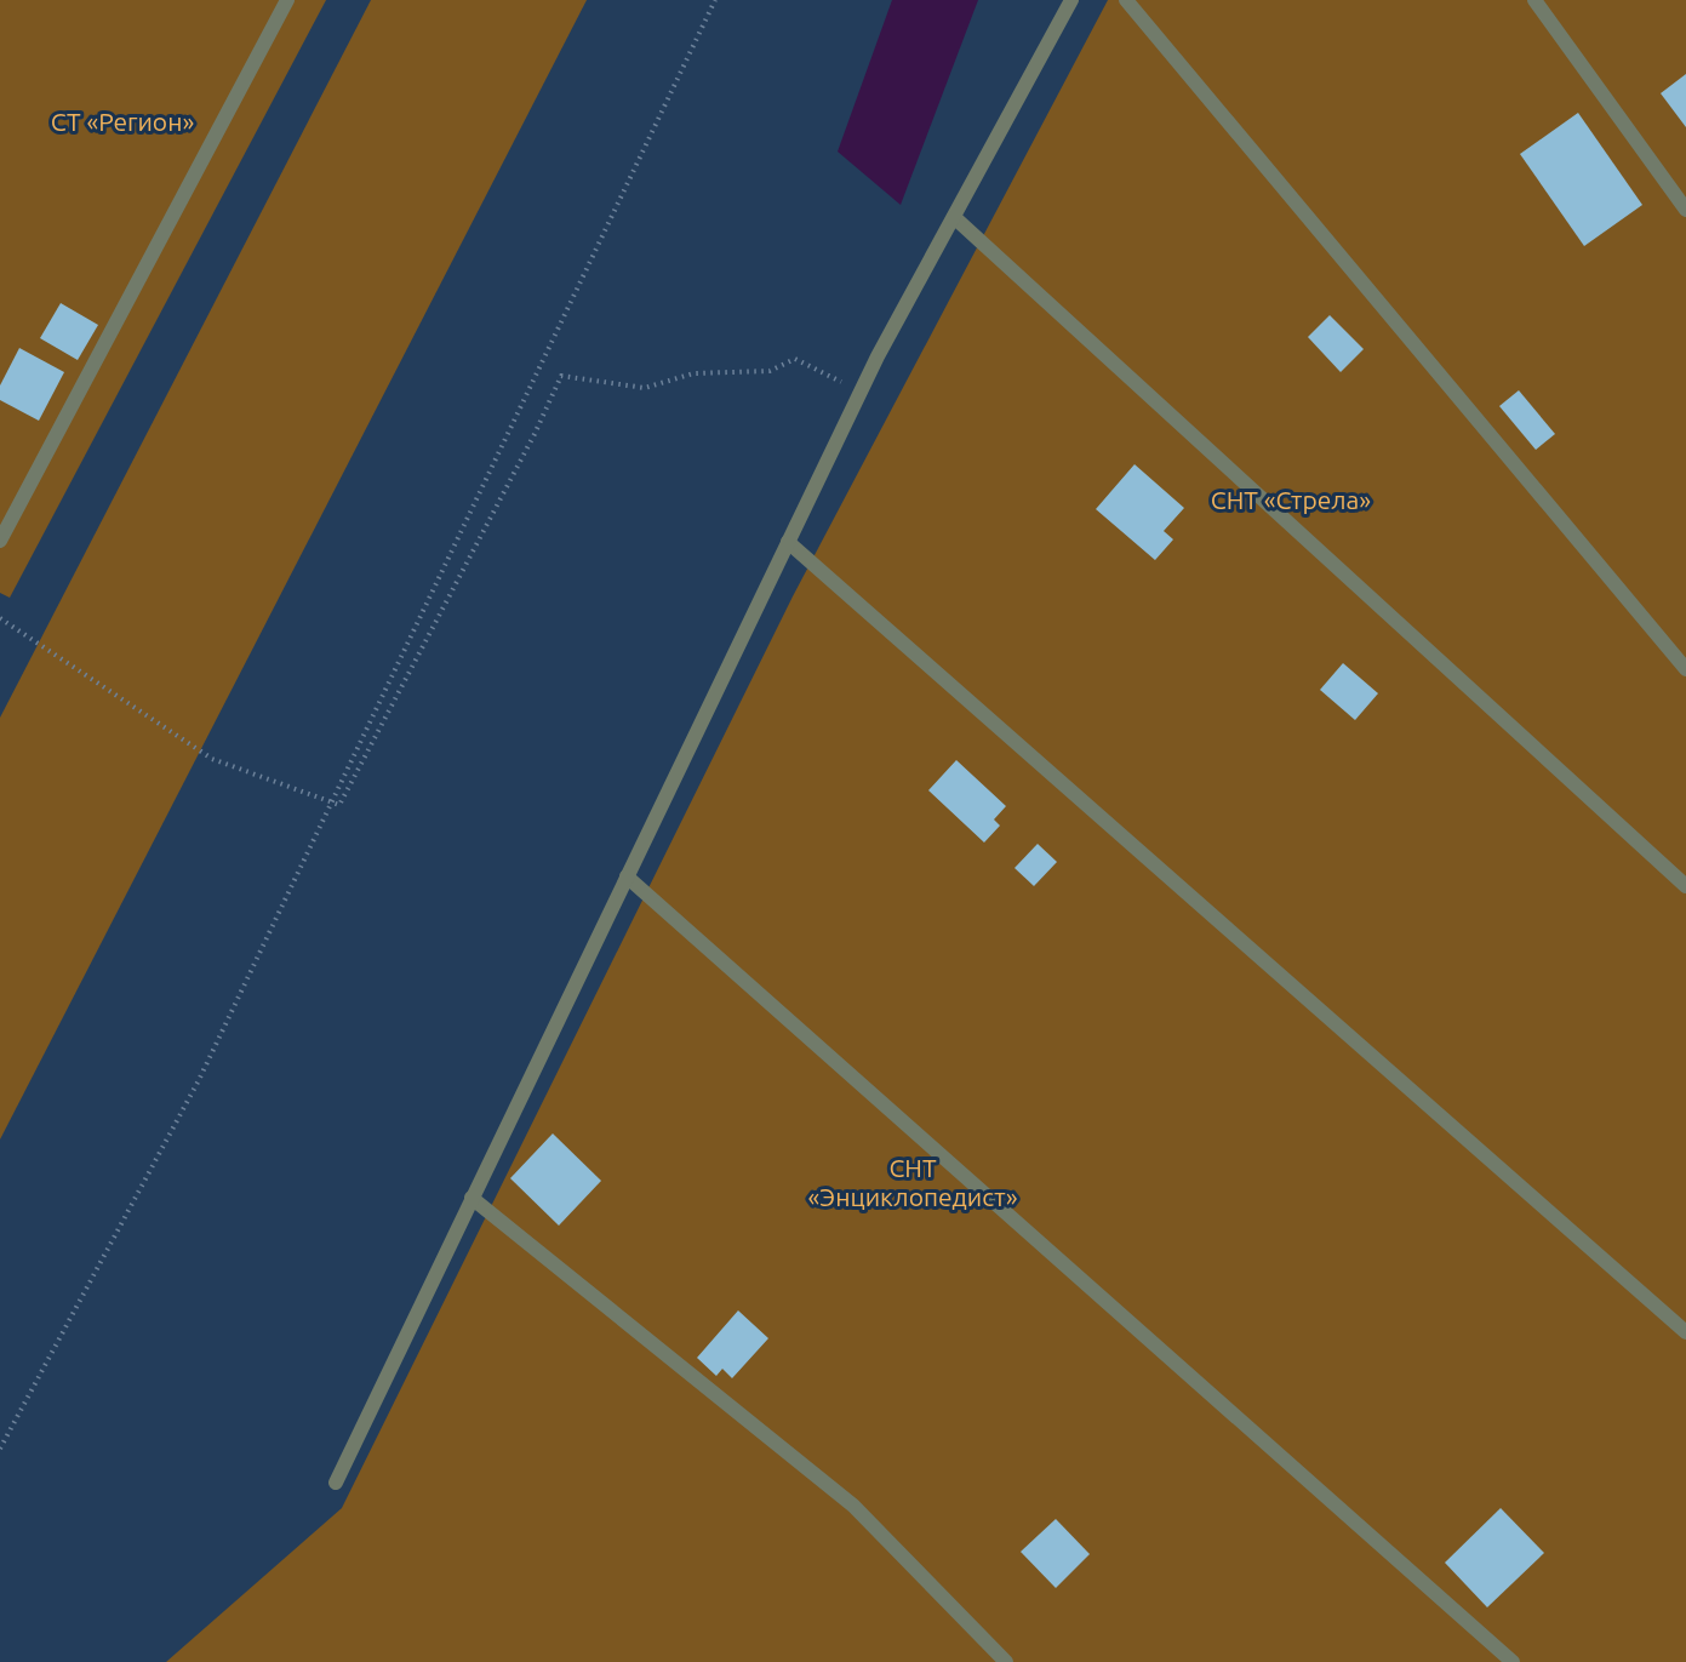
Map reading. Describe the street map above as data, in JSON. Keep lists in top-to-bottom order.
{
  "parks": ["СТ «Регион»", "СНТ «Стрела»", "СНТ «Энциклопедист»"]
}
